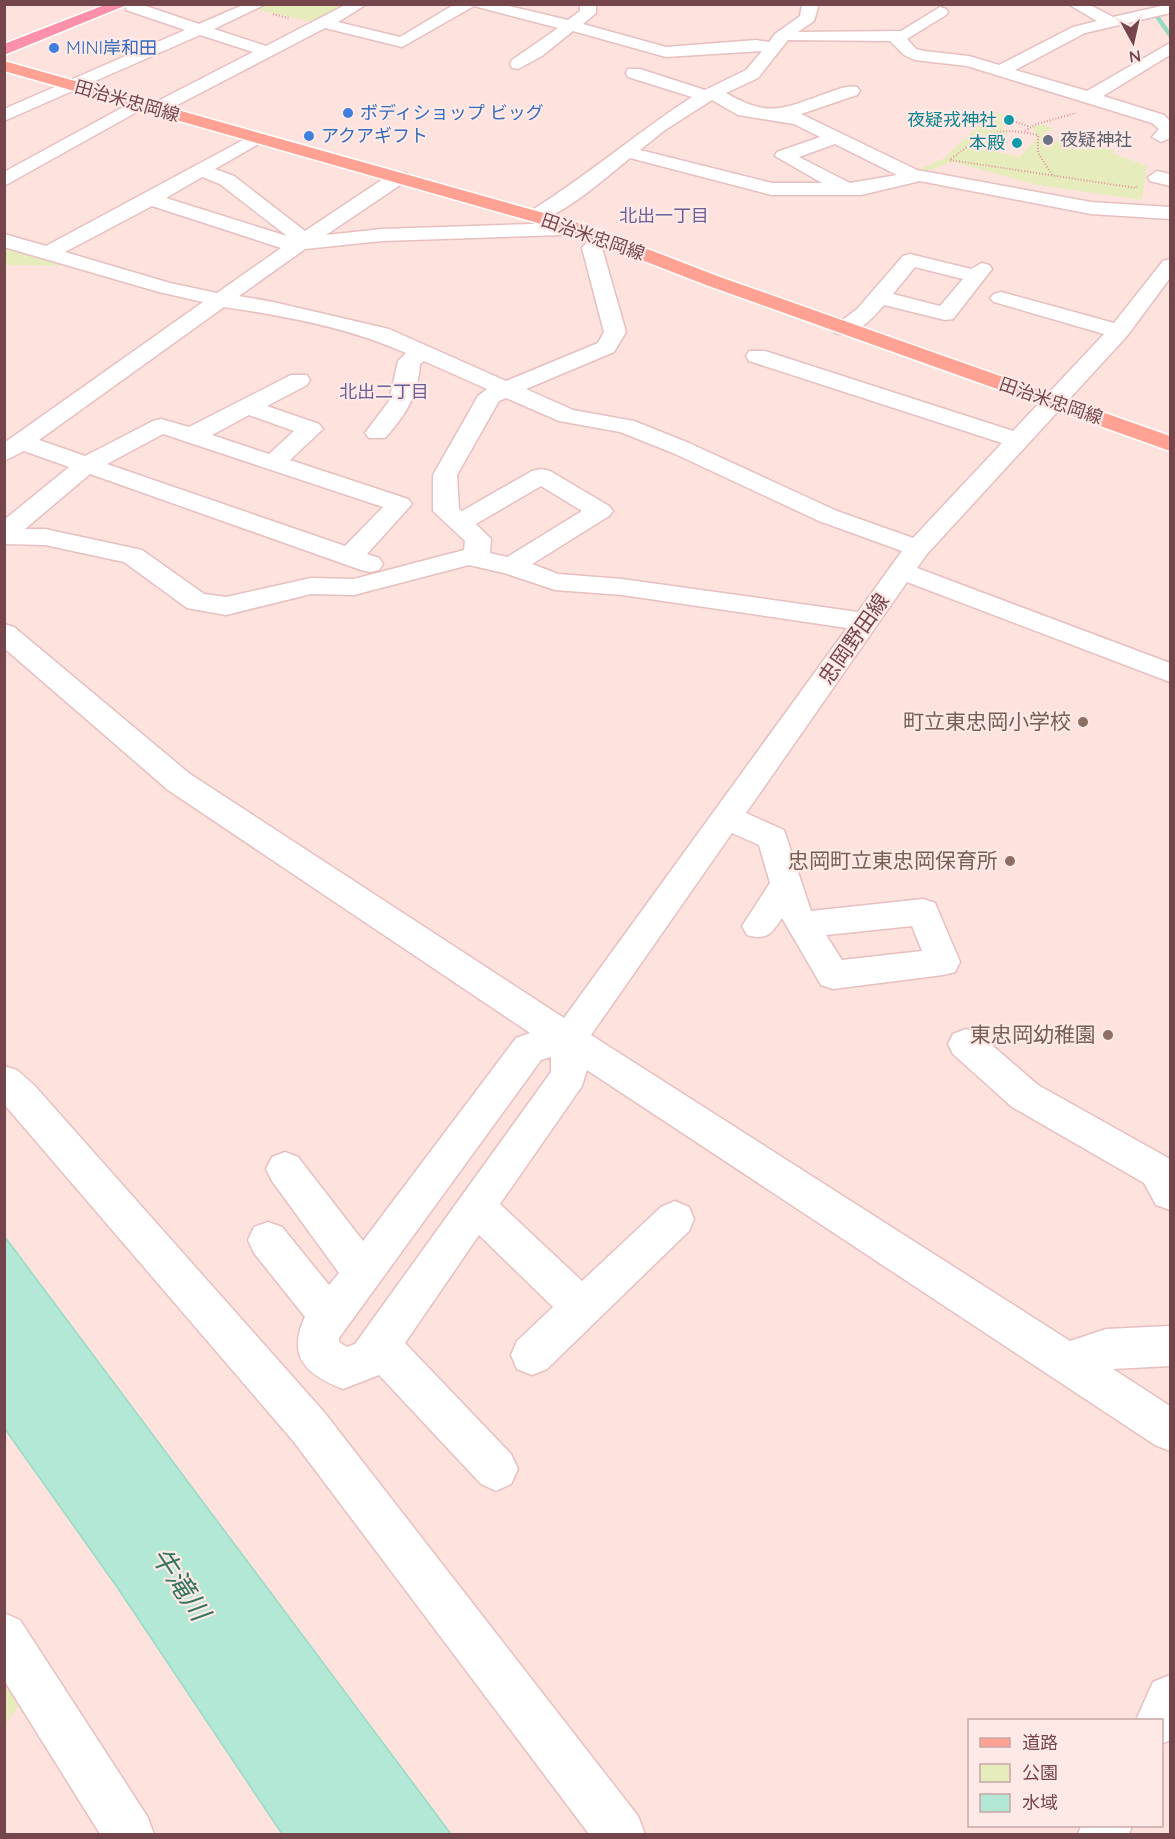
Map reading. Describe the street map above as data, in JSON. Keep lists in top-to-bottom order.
{
  "streets": {
    "main road": ["田治米忠岡線"],
    "street": ["忠岡野田線"]
  },
  "crossings": [
    ["田治米忠岡線", "忠岡野田線"]
  ],
  "districts": ["北出一丁目", "北出二丁目"],
  "water": ["牛滝川"],
  "places": [
    "MINI岸和田",
    "ボディショップ ビッグ",
    "夜疑戎神社",
    "アクアギフト",
    "夜疑神社",
    "本殿",
    "町立東忠岡小学校",
    "忠岡町立東忠岡保育所",
    "東忠岡幼稚園"
  ],
  "legend": ["道路", "公園", "水域"],
  "north": "bottom"
}
